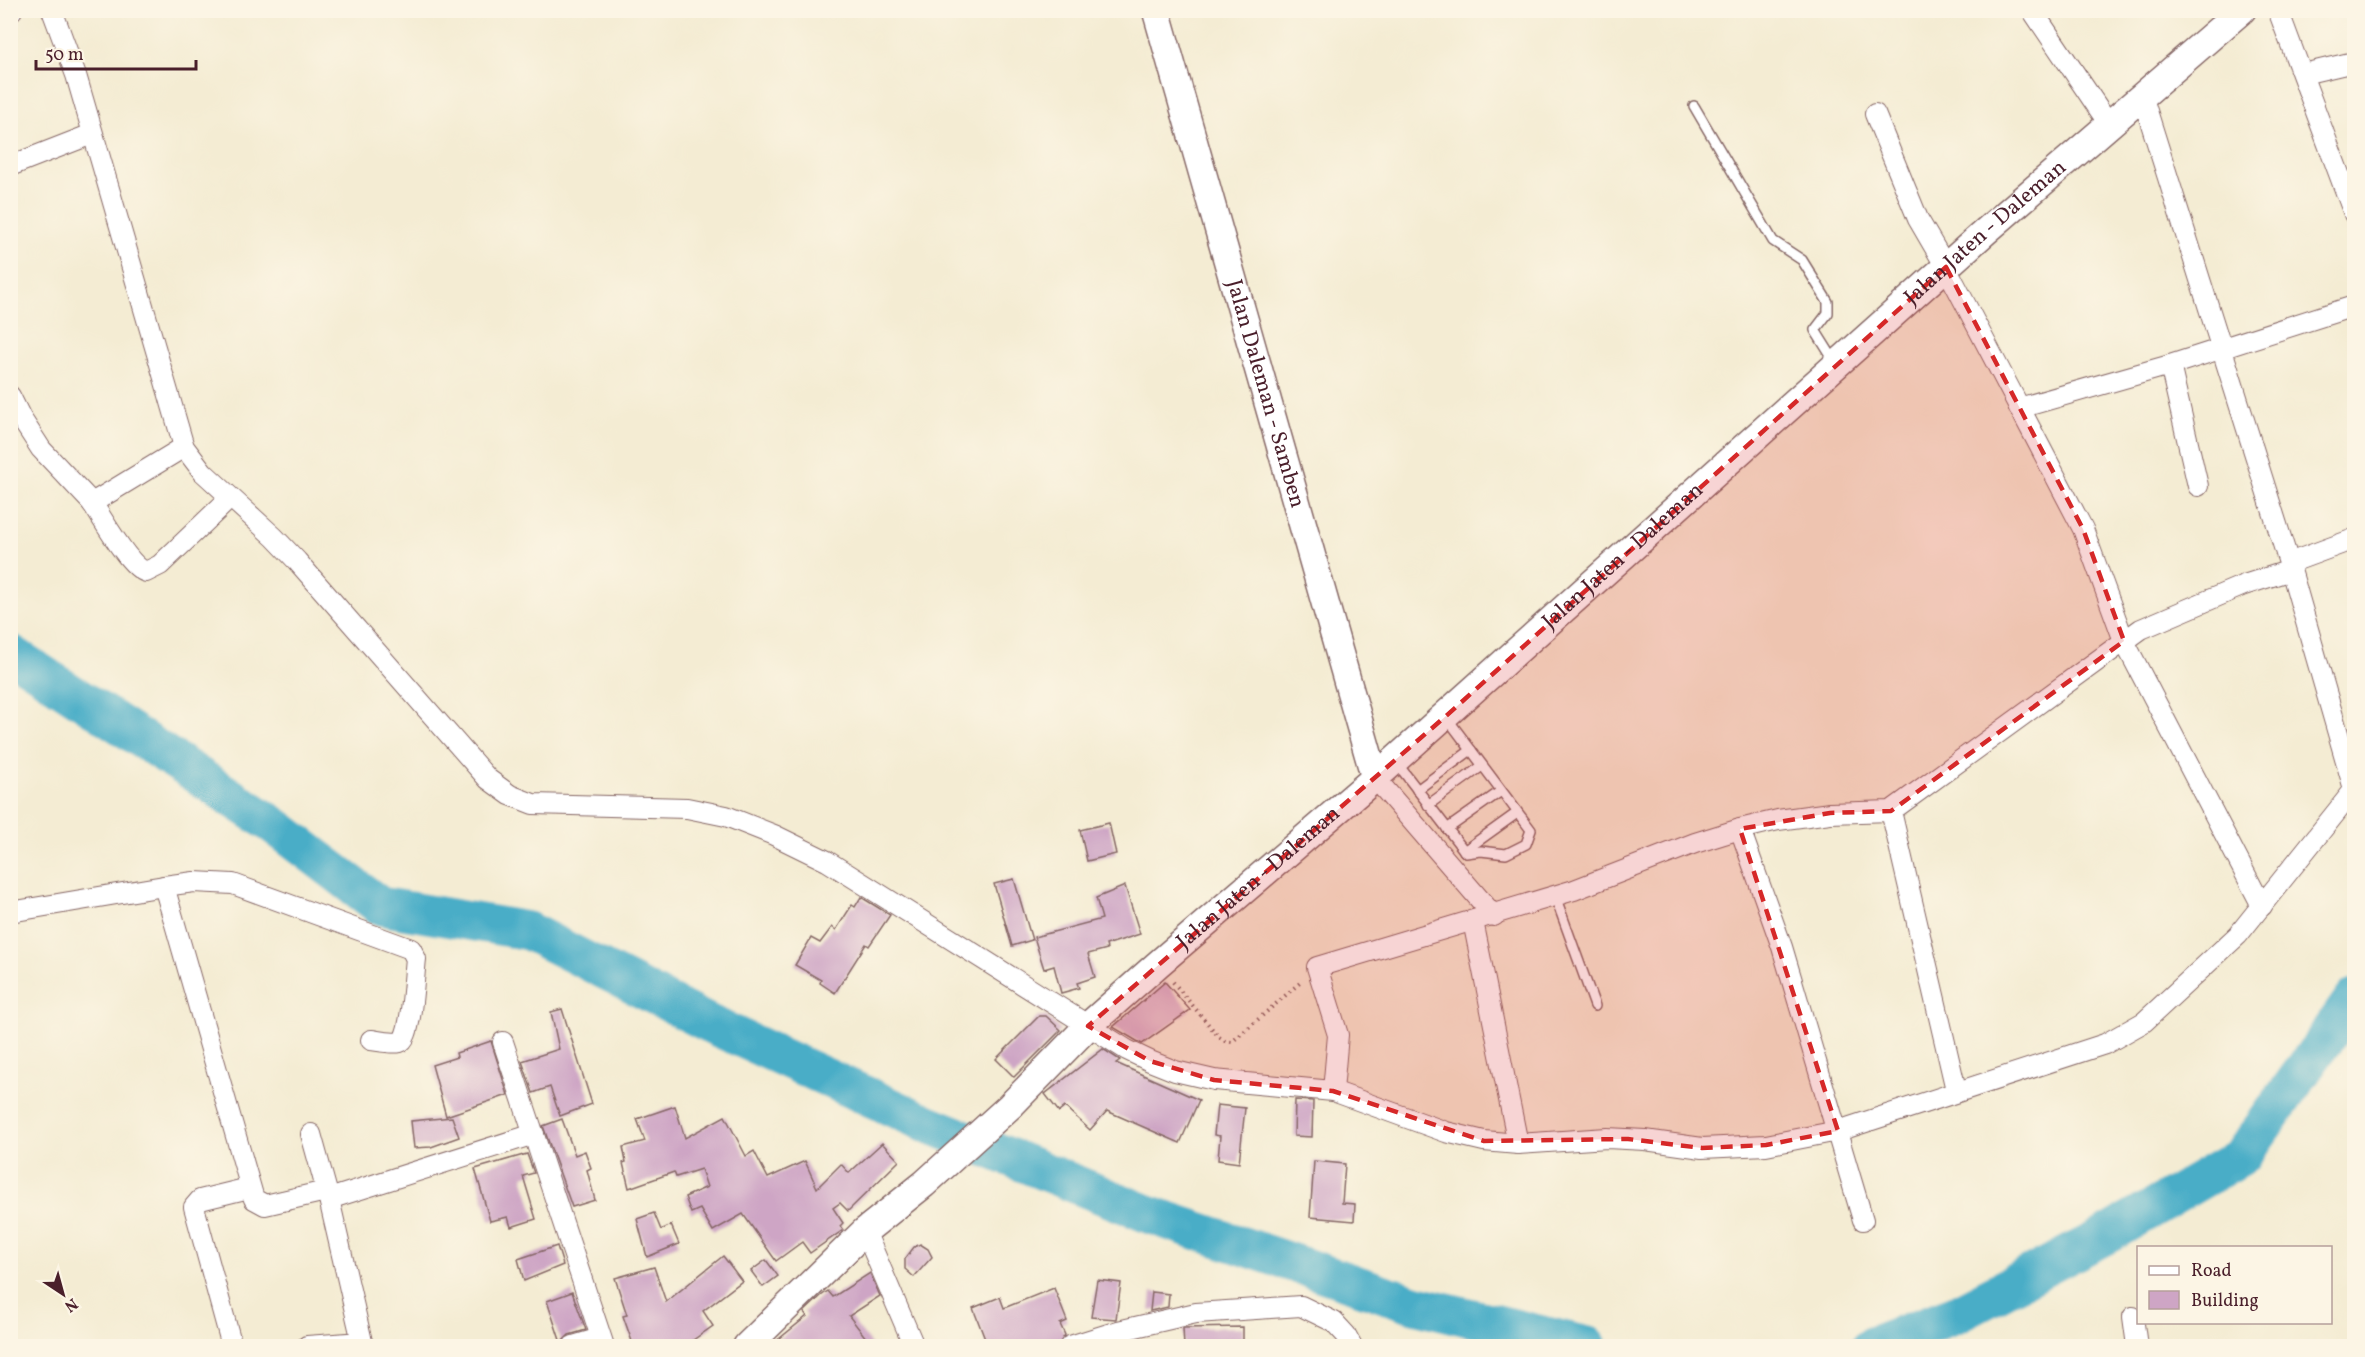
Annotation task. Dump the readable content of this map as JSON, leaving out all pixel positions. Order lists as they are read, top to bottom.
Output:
{
  "streets": {
    "main road": ["Jalan Jaten - Daleman", "Jalan Daleman - Samben"]
  },
  "crossings": [
    ["Jalan Jaten - Daleman", "Jalan Daleman - Samben"]
  ],
  "legend": ["Road", "Building"],
  "scale_bar": "50 m",
  "north": "bottom right"
}
